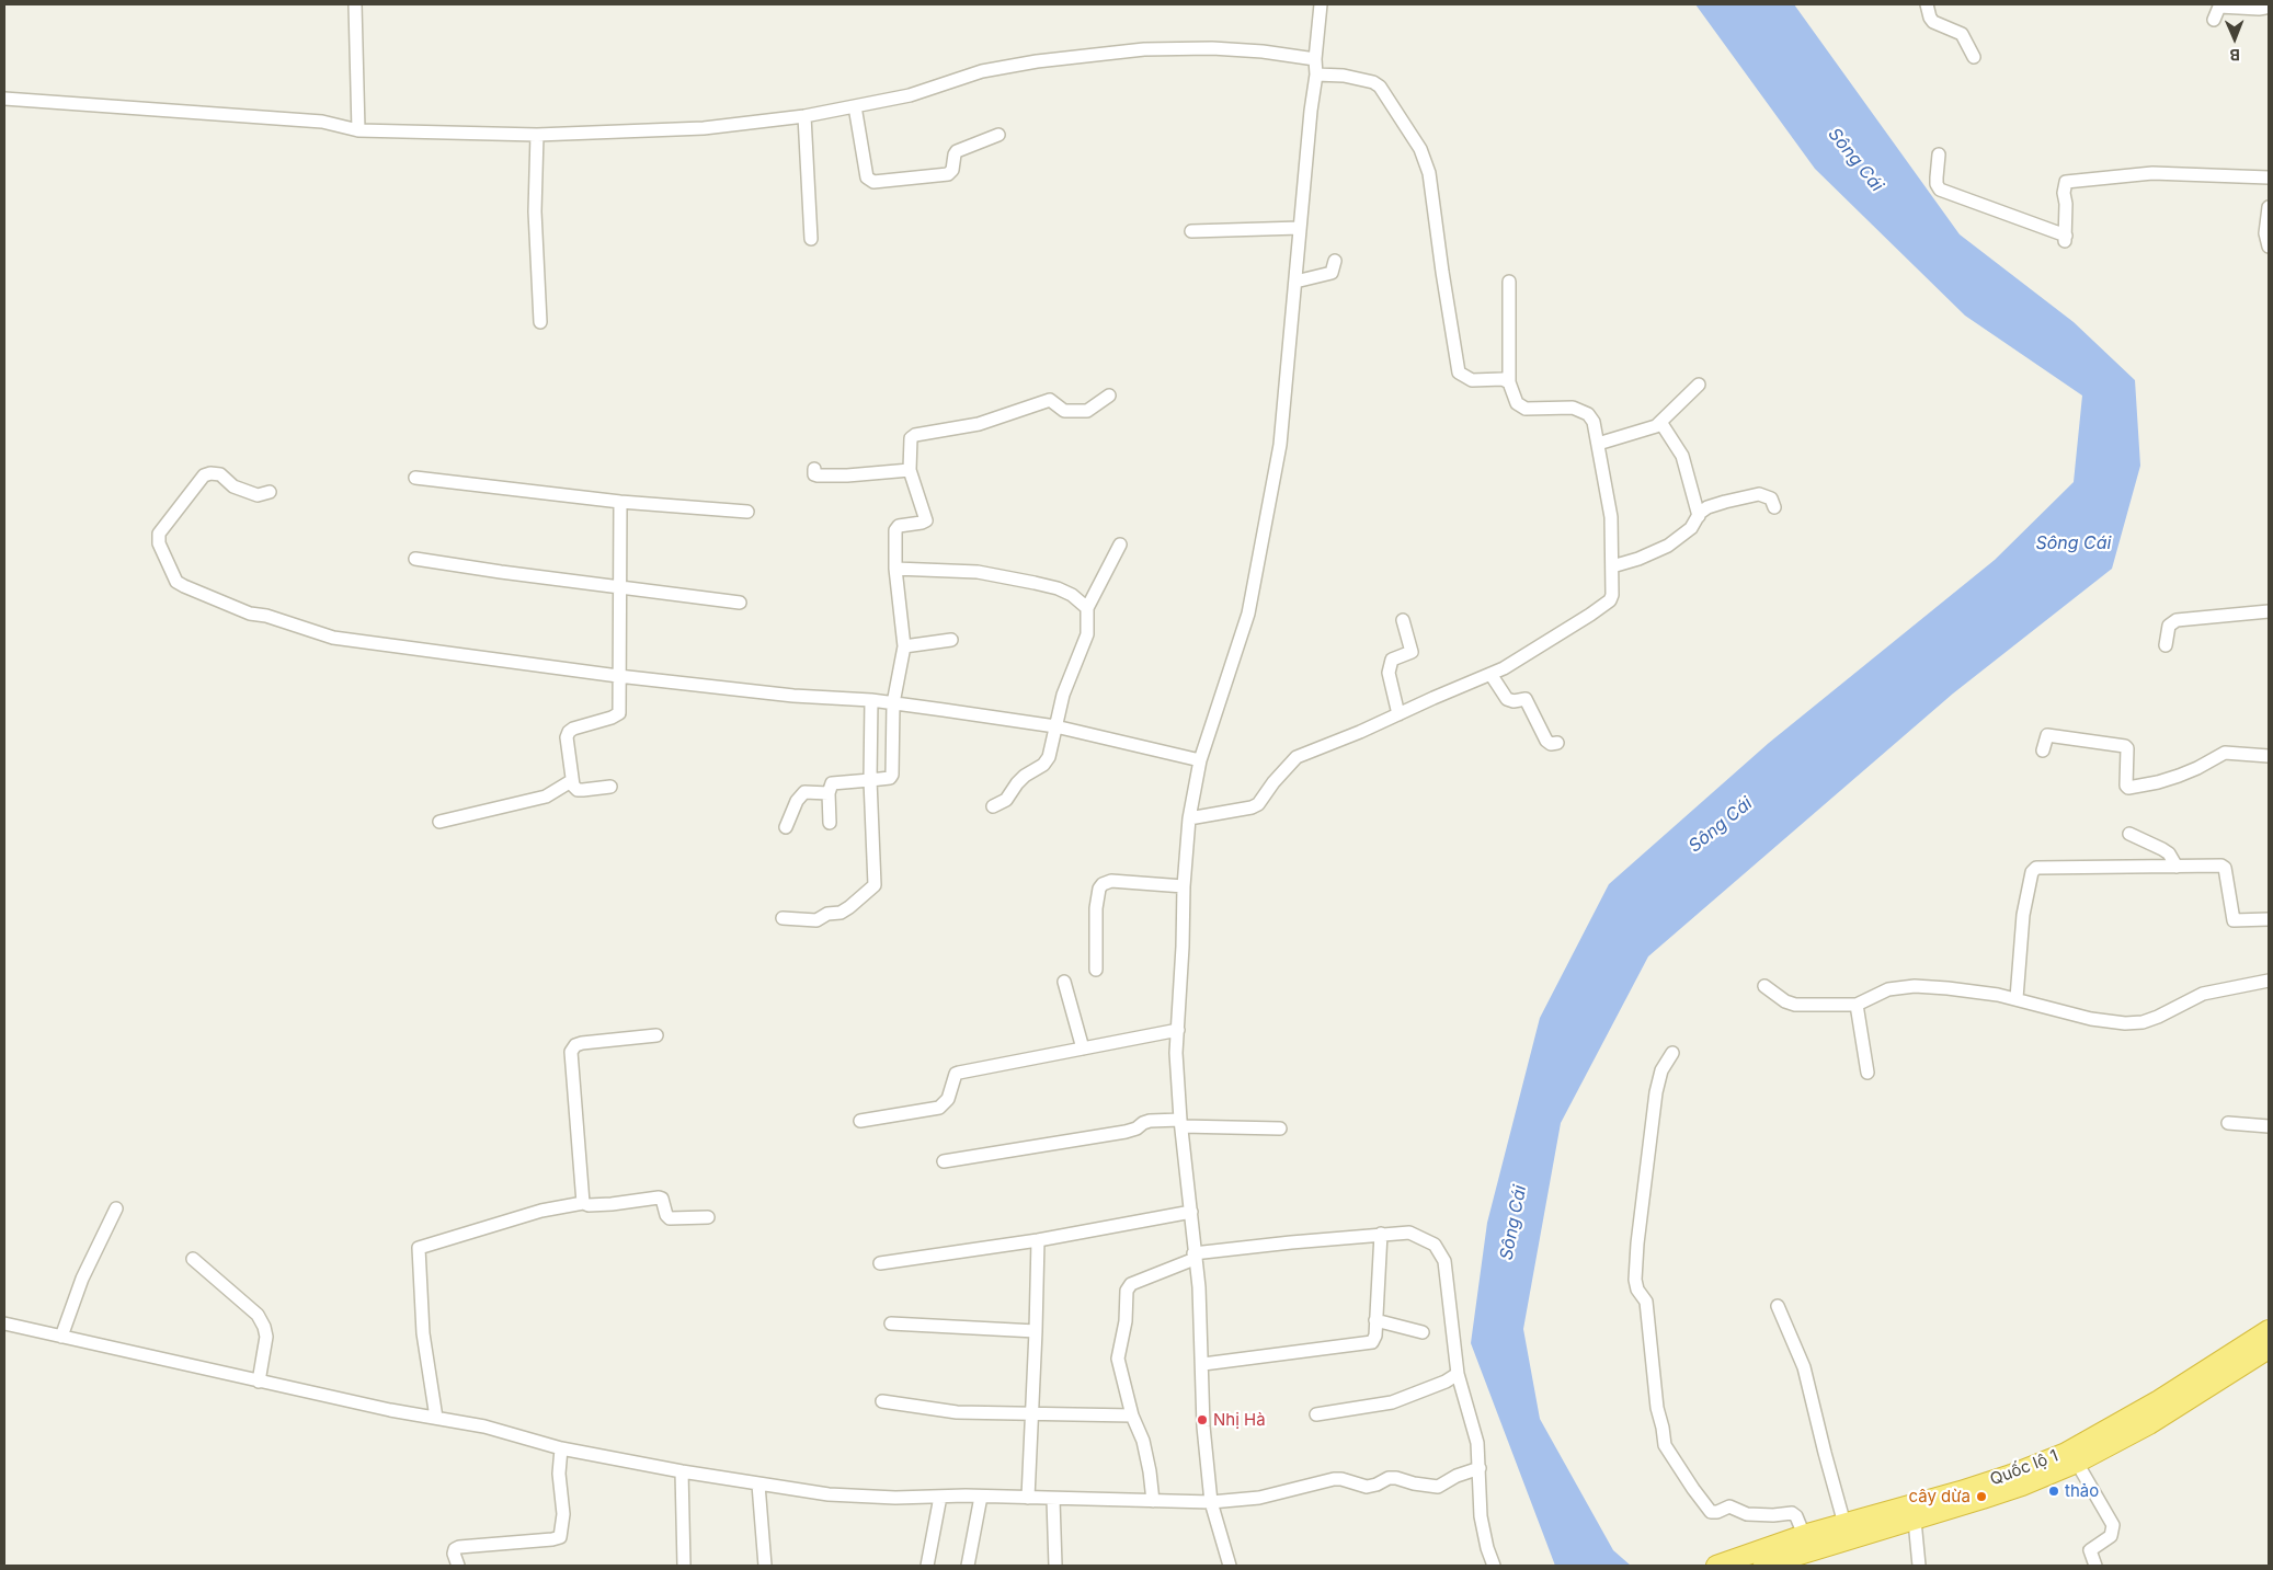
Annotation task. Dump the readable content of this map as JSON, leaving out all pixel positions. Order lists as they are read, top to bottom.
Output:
{
  "streets": {
    "highway": ["Quốc lộ 1"]
  },
  "water": ["Sông Cái"],
  "places": ["Nhị Hà", "thảo", "cây dừa"],
  "north": "bottom"
}
